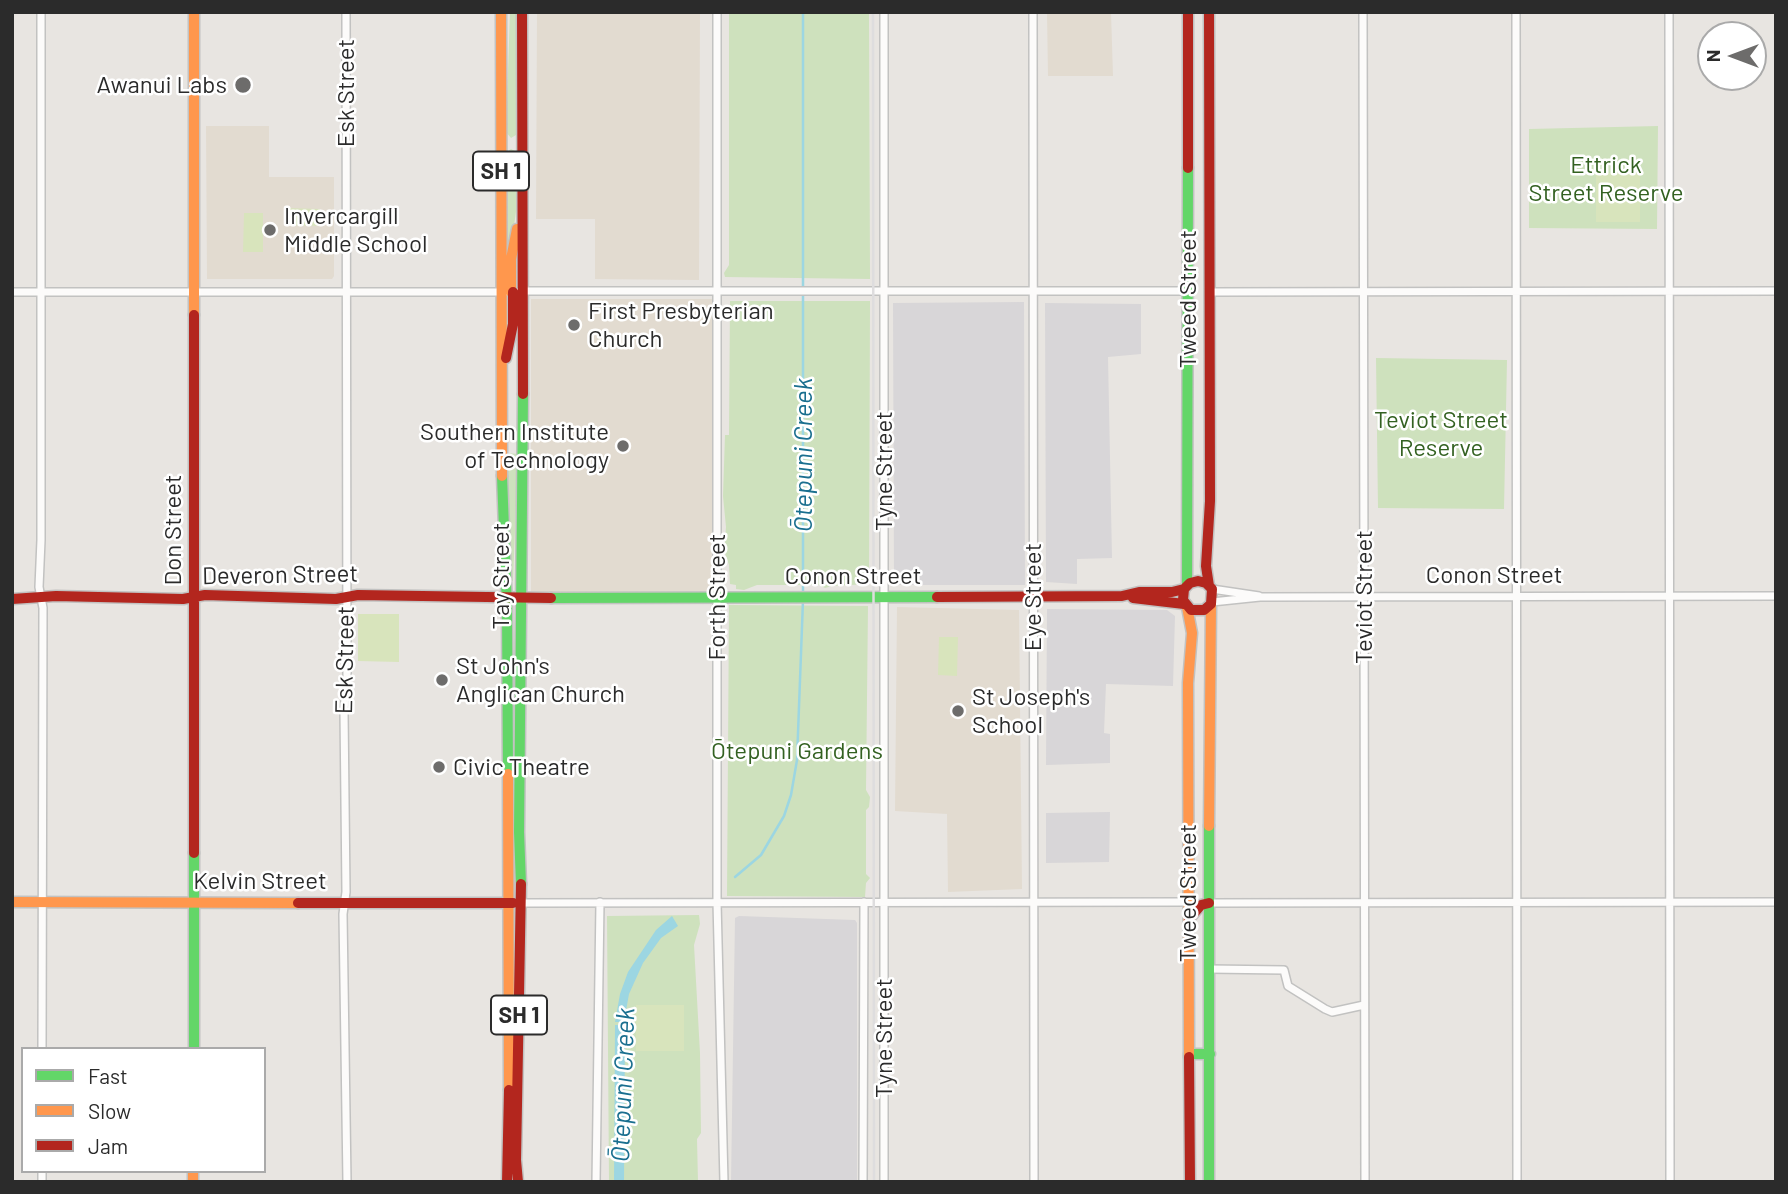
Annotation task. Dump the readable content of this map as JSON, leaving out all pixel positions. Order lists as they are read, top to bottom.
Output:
{
  "streets": {
    "main road": [
      "SH 1",
      "Tweed Street",
      "Don Street",
      "Deveron Street",
      "Conon Street",
      "Tay Street",
      "Kelvin Street"
    ],
    "street": [
      "Esk Street",
      "Tyne Street",
      "Forth Street",
      "Eye Street",
      "Teviot Street"
    ]
  },
  "crossings": [
    ["Esk Street", "Deveron Street"],
    ["Esk Street", "Kelvin Street"],
    ["Tweed Street", "Conon Street"],
    ["Tyne Street", "Conon Street"],
    ["Don Street", "Deveron Street"],
    ["Don Street", "Kelvin Street"],
    ["Deveron Street", "Conon Street"],
    ["Deveron Street", "Tay Street"],
    ["Conon Street", "Tay Street"],
    ["Conon Street", "Forth Street"],
    ["Conon Street", "Eye Street"],
    ["Conon Street", "Teviot Street"],
    ["Tay Street", "Kelvin Street"]
  ],
  "water": ["Ōtepuni Creek"],
  "parks": ["Ettrick Street Reserve", "Teviot Street Reserve", "Ōtepuni Gardens"],
  "places": [
    "Awanui Labs",
    "Invercargill Middle School",
    "First Presbyterian Church",
    "Southern Institute of Technology",
    "St John's Anglican Church",
    "St Joseph's School",
    "Civic Theatre"
  ],
  "legend": ["Fast", "Slow", "Jam"],
  "north": "left"
}
